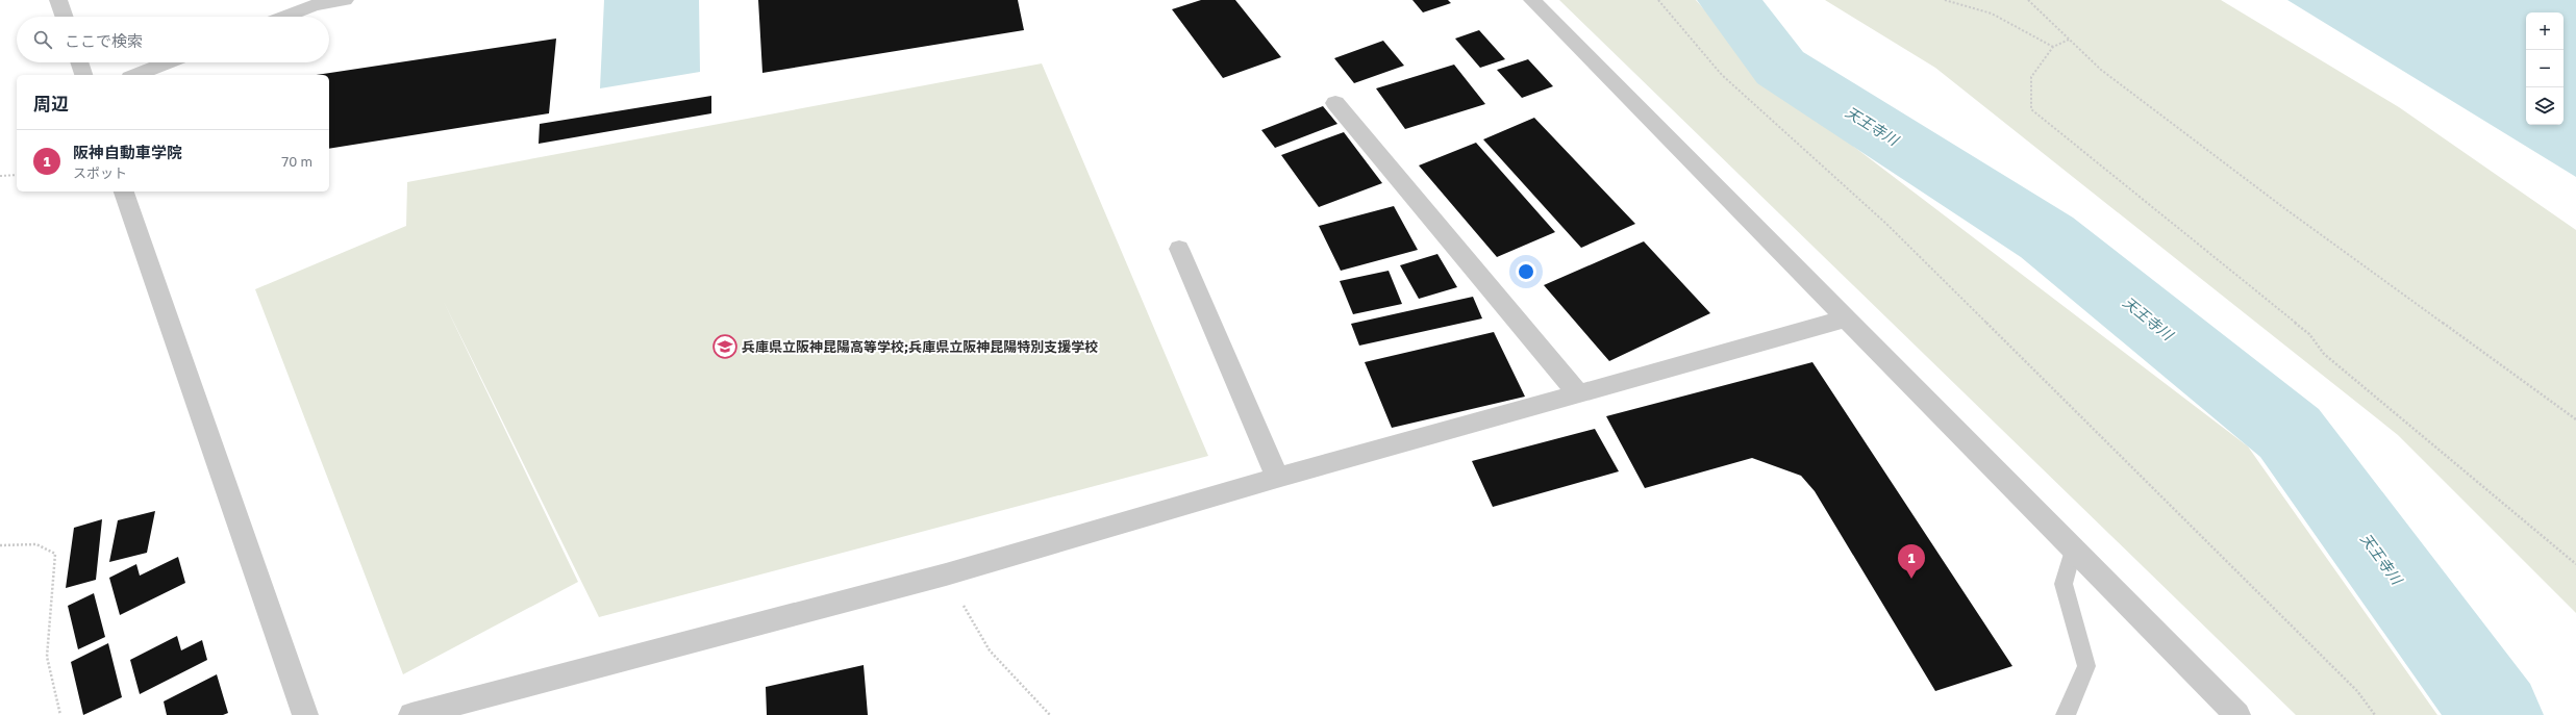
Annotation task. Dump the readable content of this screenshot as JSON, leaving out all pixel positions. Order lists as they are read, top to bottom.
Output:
{
  "water": ["天王寺川"],
  "places": {
    "school or university": ["兵庫県立阪神昆陽高等学校;兵庫県立阪神昆陽特別支援学校"]
  },
  "page": {
    "map_buttons": ["+", "−"],
    "search": "ここで検索",
    "heading": "周辺",
    "list": [
      {
        "mark": "1",
        "name": "阪神自動車学院",
        "note": "スポット",
        "value": "70 m"
      }
    ],
    "pins": "1"
  }
}
